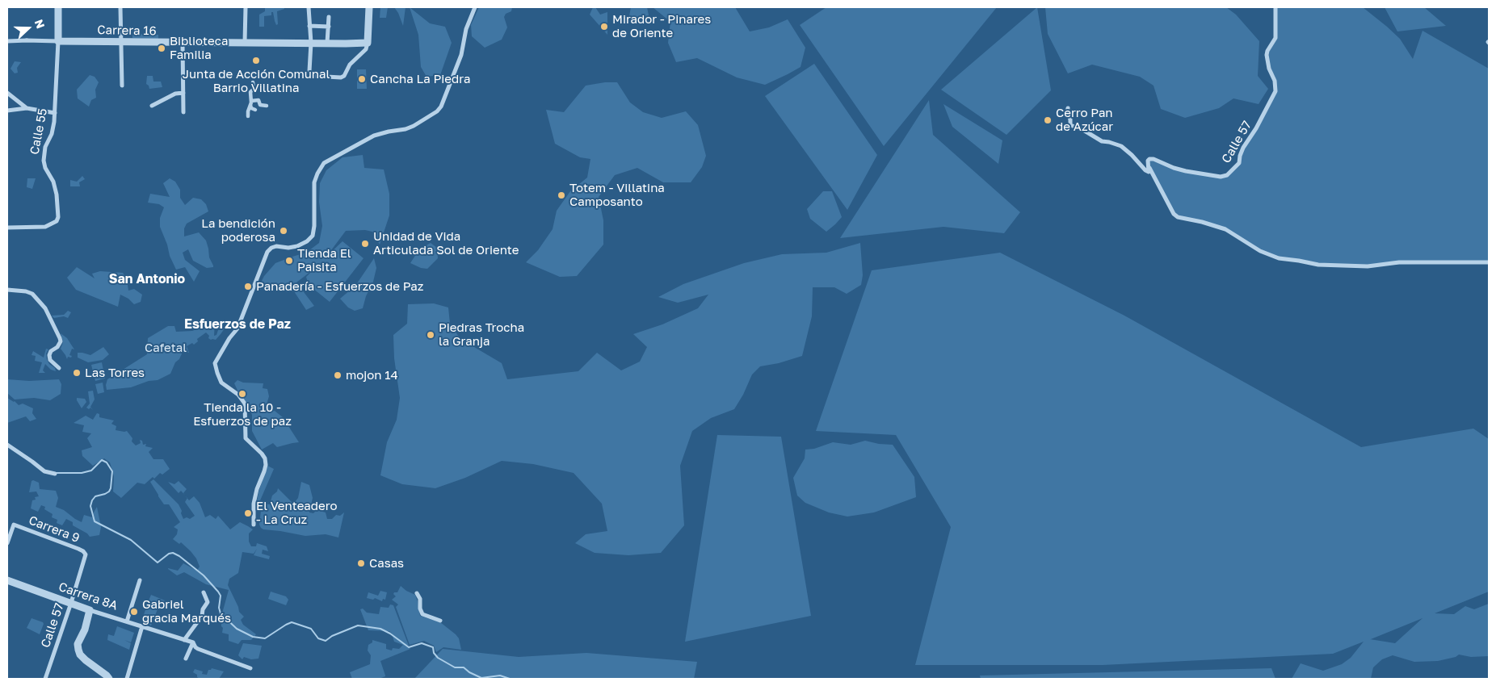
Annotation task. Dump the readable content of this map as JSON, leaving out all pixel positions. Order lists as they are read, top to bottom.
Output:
{
  "streets": {
    "street": [
      "Carrera 16",
      "Calle 55",
      "Calle 57",
      "Carrera 9",
      "Carrera 8A"
    ]
  },
  "crossings": [
    ["Carrera 16", "Calle 55"],
    ["Calle 57", "Carrera 9"],
    ["Calle 57", "Carrera 8A"]
  ],
  "districts": ["San Antonio", "Esfuerzos de Paz"],
  "parks": ["Cafetal"],
  "places": [
    "Mirador - Pinares de Oriente",
    "Biblioteca Familia",
    "Junta de Acción Comunal Barrio Villatina",
    "Cancha La Piedra",
    "Cerro Pan de Azúcar",
    "Totem - Villatina Camposanto",
    "La bendición poderosa",
    "Unidad de Vida Articulada Sol de Oriente",
    "Tienda El Paisita",
    "Panadería - Esfuerzos de Paz",
    "Piedras Trocha la Granja",
    "Las Torres",
    "mojon 14",
    "Tienda la 10 - Esfuerzos de paz",
    "El Venteadero - La Cruz",
    "Casas",
    "Gabriel gracia Marqués"
  ],
  "north": "right"
}
